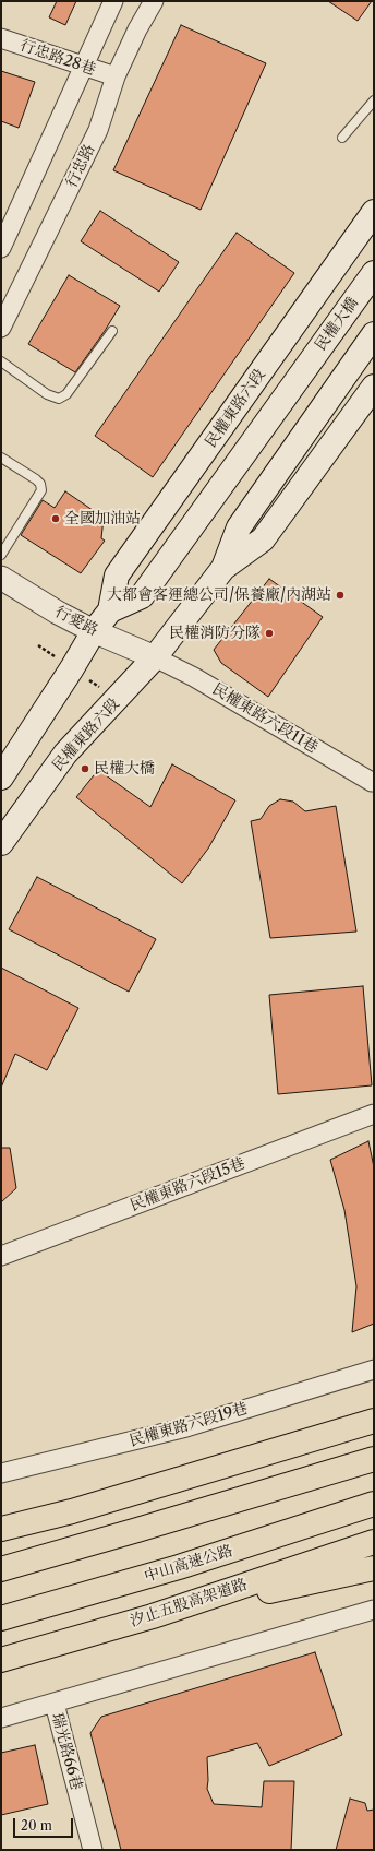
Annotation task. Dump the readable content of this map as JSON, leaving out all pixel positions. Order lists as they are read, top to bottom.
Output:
{
  "streets": {
    "highway": ["中山高速公路", "汐止五股高架道路"],
    "main road": ["民權大橋", "民權東路六段"],
    "street": [
      "行忠路28巷",
      "行忠路",
      "行愛路",
      "民權東路六段11巷",
      "民權東路六段15巷",
      "民權東路六段19巷",
      "瑞光路66巷"
    ]
  },
  "crossings": [
    ["行忠路28巷", "行忠路"],
    ["民權大橋", "民權東路六段"],
    ["民權東路六段", "行愛路"],
    ["民權東路六段", "民權東路六段11巷"],
    ["行愛路", "民權東路六段11巷"]
  ],
  "places": [
    "全國加油站",
    "大都會客運總公司/保養廠/內湖站",
    "民權消防分隊",
    "民權大橋"
  ],
  "scale_bar": "20 m"
}
